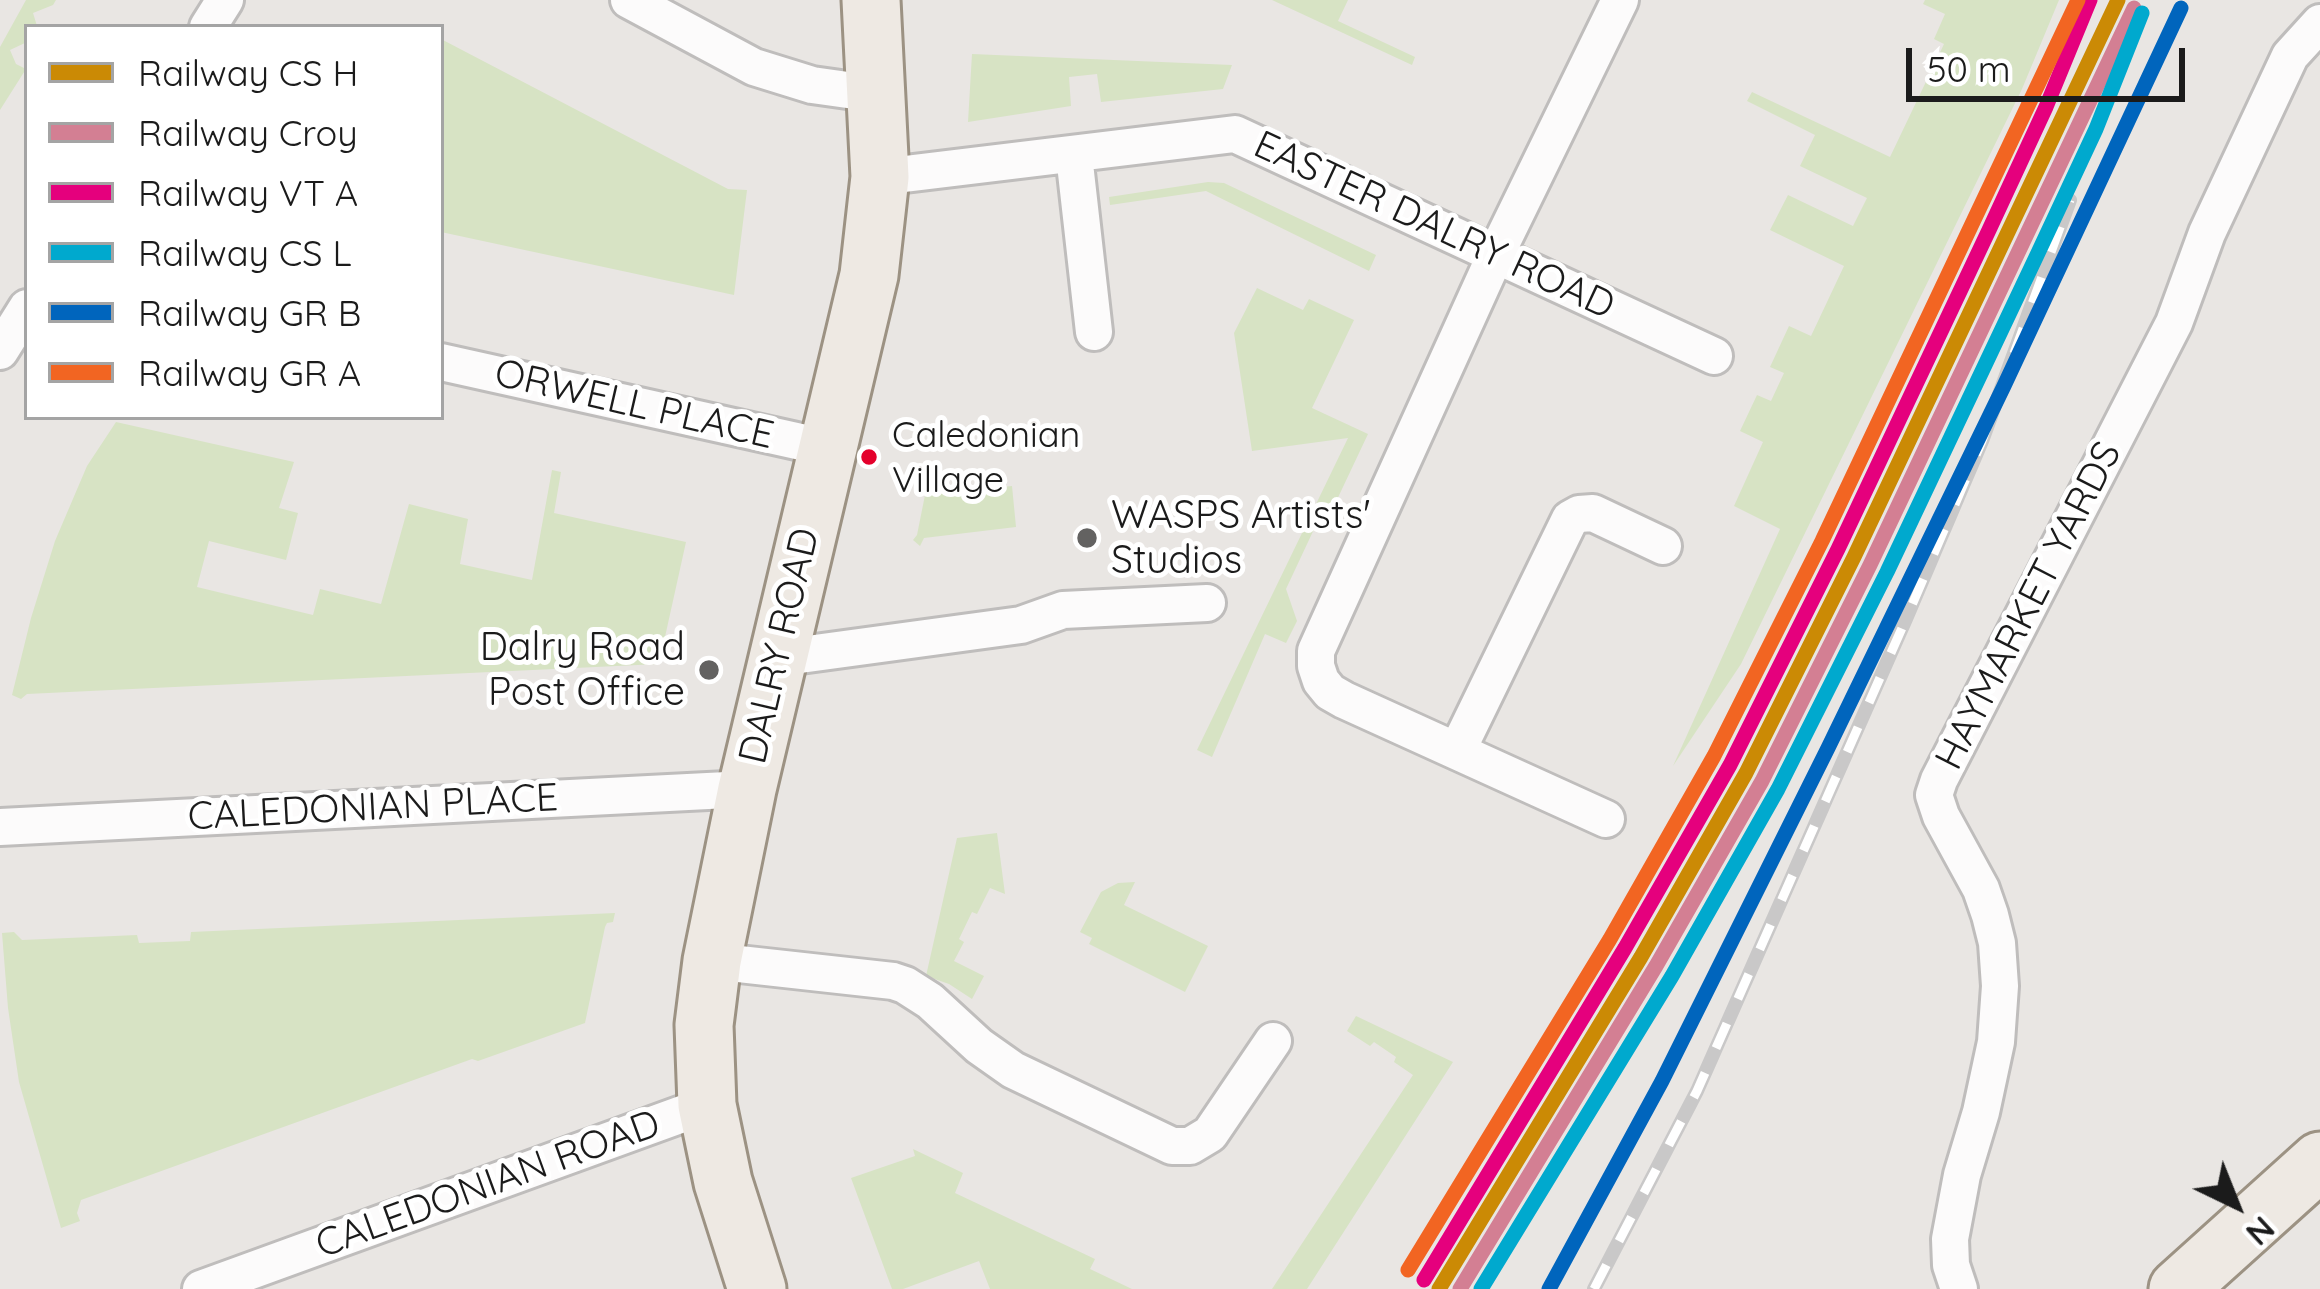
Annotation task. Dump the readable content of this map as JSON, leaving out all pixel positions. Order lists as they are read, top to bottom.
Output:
{
  "streets": {
    "main road": ["DALRY ROAD"],
    "street": [
      "EASTER DALRY ROAD",
      "ORWELL PLACE",
      "HAYMARKET YARDS",
      "CALEDONIAN PLACE",
      "CALEDONIAN ROAD"
    ]
  },
  "crossings": [
    ["EASTER DALRY ROAD", "DALRY ROAD"],
    ["ORWELL PLACE", "DALRY ROAD"],
    ["DALRY ROAD", "CALEDONIAN PLACE"],
    ["DALRY ROAD", "CALEDONIAN ROAD"]
  ],
  "places": ["Caledonian Village", "WASPS Artists' Studios", "Dalry Road Post Office"],
  "lines": ["rail line Croy"],
  "legend": [
    "Railway CS H",
    "Railway Croy",
    "Railway VT A",
    "Railway CS L",
    "Railway GR B",
    "Railway GR A"
  ],
  "scale_bar": "50 m",
  "north": "bottom right"
}
